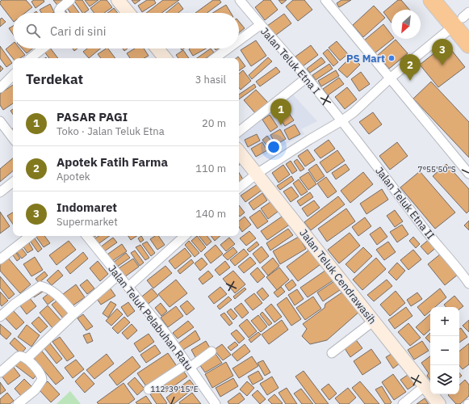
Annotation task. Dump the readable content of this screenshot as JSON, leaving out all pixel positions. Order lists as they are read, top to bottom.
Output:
{
  "streets": {
    "street": [
      "Jalan Teluk Etna I",
      "Jalan Teluk Etna II",
      "Jalan Teluk Cendrawasih",
      "Jalan Teluk Pelabuhan Ratu"
    ]
  },
  "crossings": [
    ["Jalan Teluk Etna I", "Jalan Teluk Etna II"]
  ],
  "places": ["PS Mart"],
  "north": "bottom left",
  "page": {
    "search": "Cari di sini",
    "pins": ["3", "2", "1"],
    "heading": ["Terdekat", "3 hasil"],
    "list": [
      {
        "mark": "1",
        "name": "PASAR PAGI",
        "note": "Toko · Jalan Teluk Etna",
        "value": "20 m"
      },
      {
        "mark": "2",
        "name": "Apotek Fatih Farma",
        "note": "Apotek",
        "value": "110 m"
      },
      {
        "mark": "3",
        "name": "Indomaret",
        "note": "Supermarket",
        "value": "140 m"
      }
    ],
    "map_buttons": ["+", "−"]
  },
  "coordinates": ["7°55'50\"S", "112°39'15\"E"]
}
